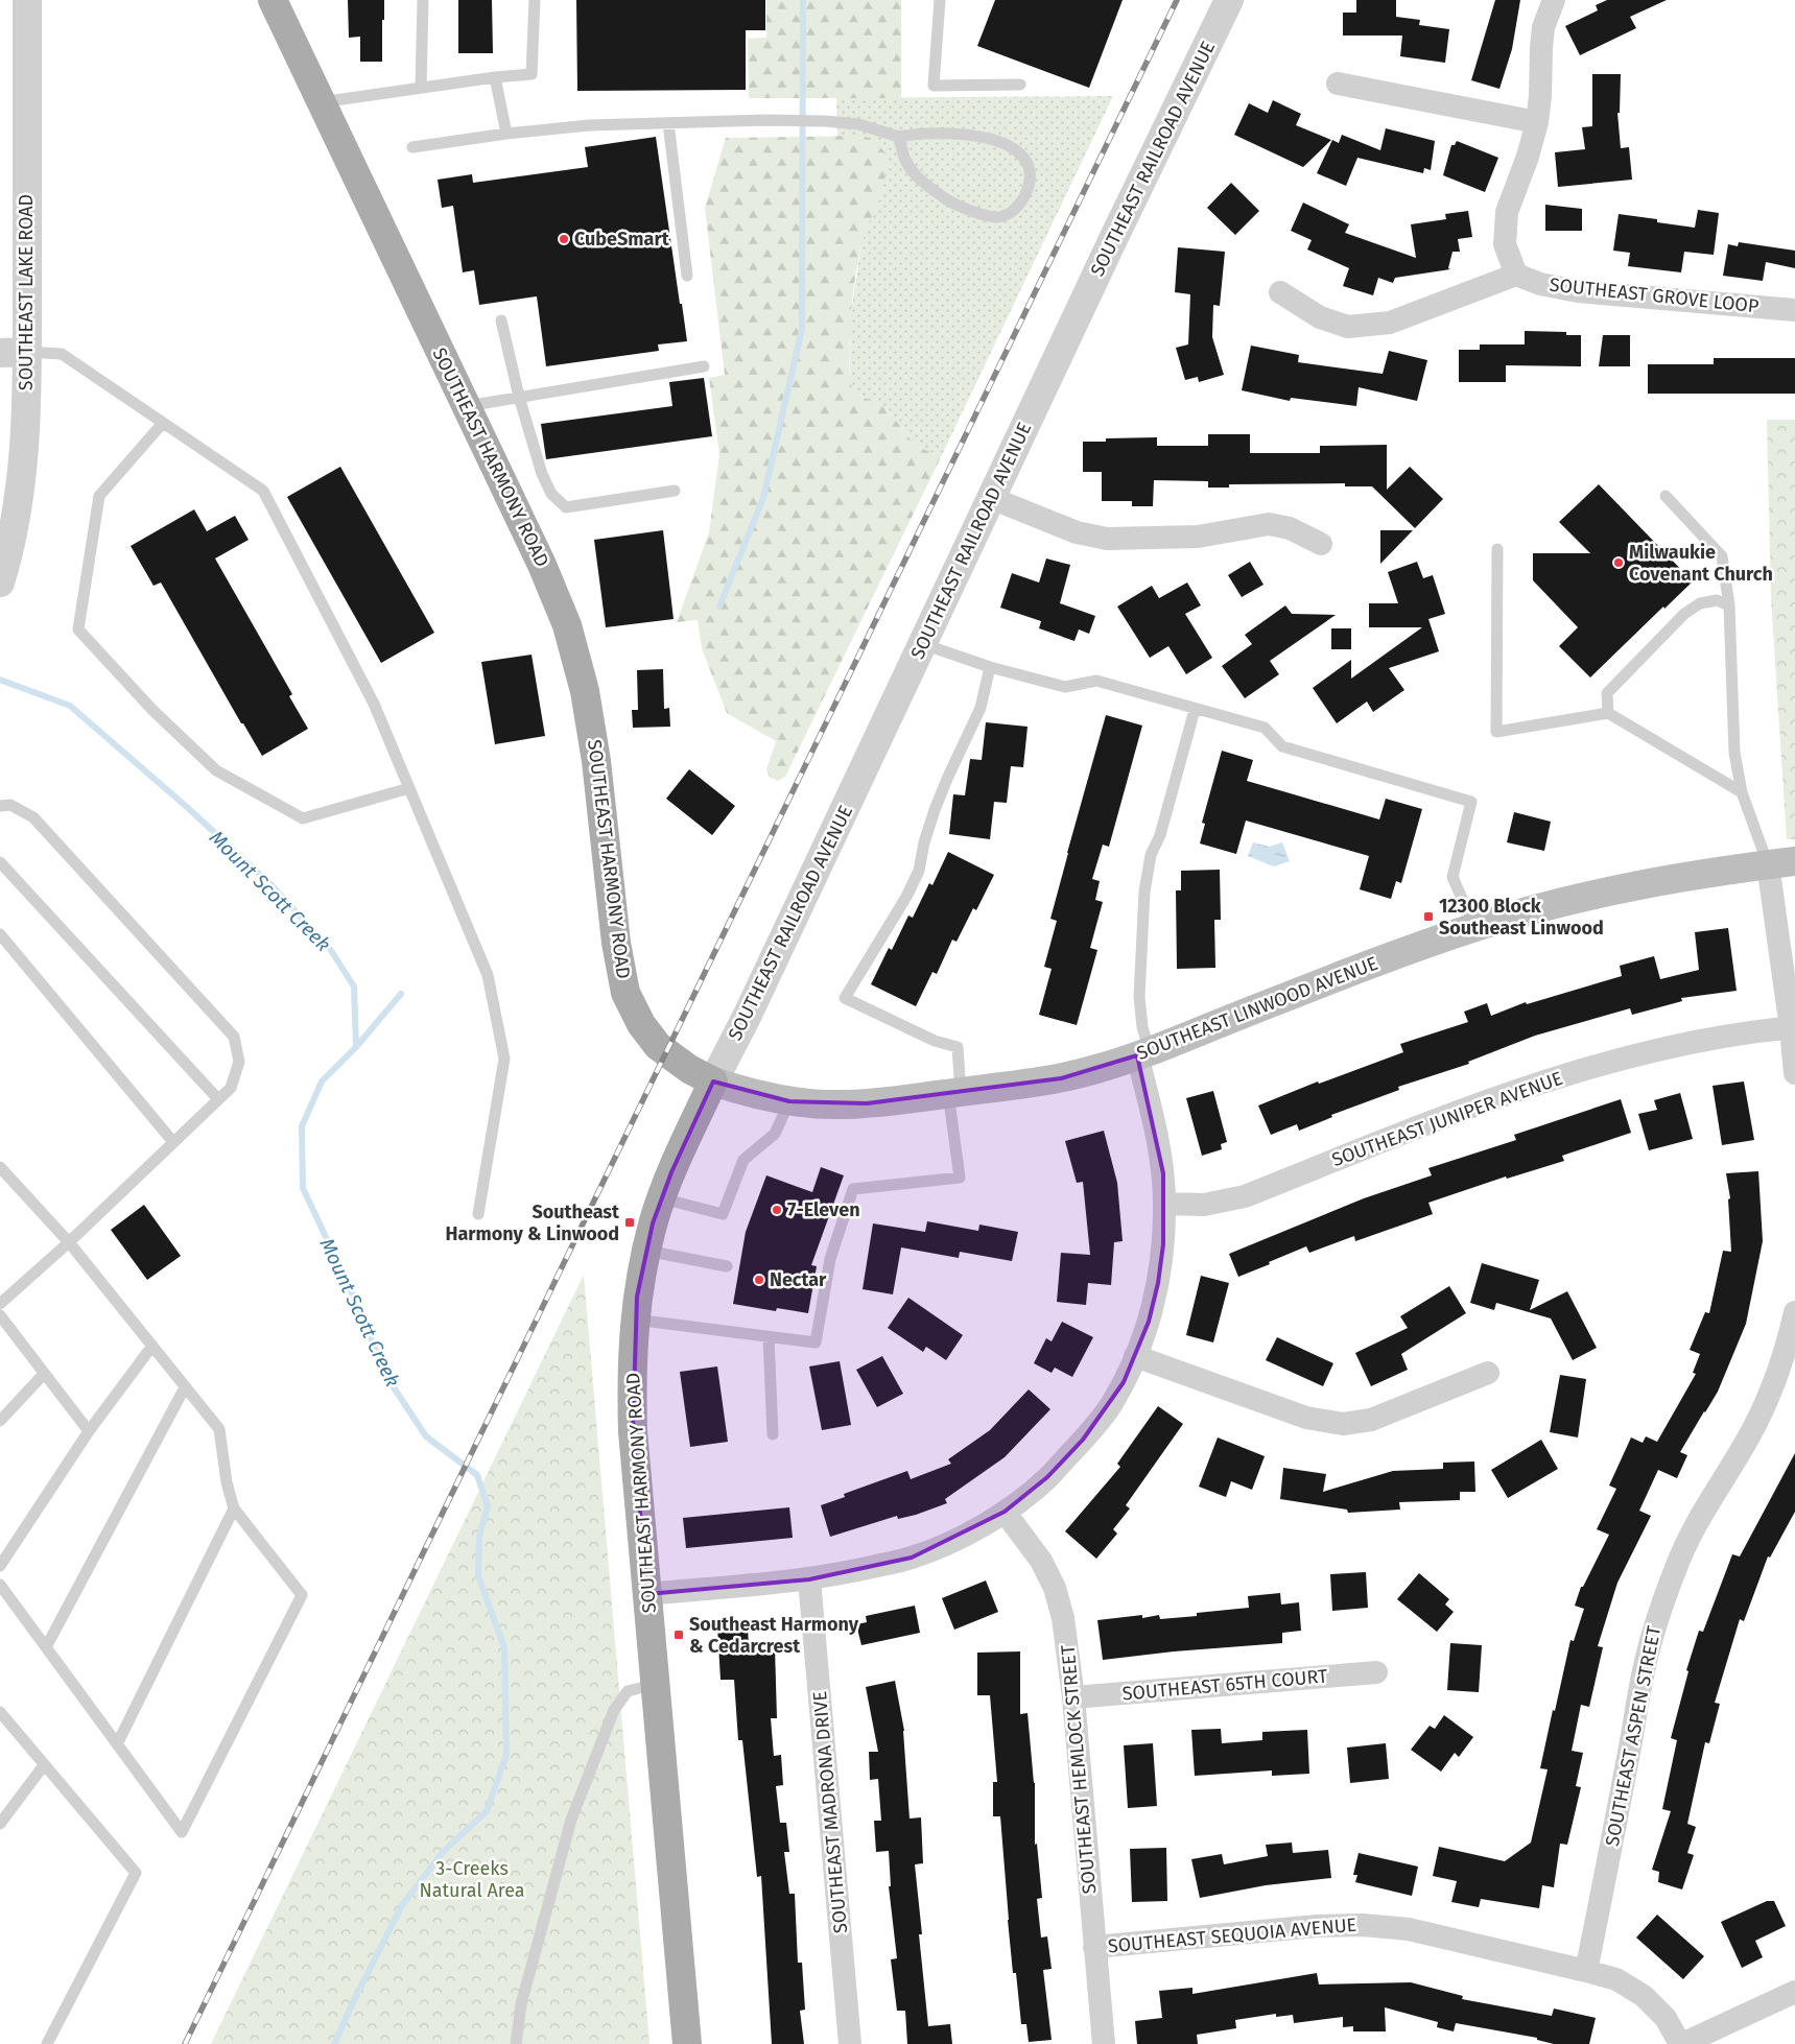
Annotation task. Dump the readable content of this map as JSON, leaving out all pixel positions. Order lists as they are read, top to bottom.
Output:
{
  "streets": {
    "main road": ["SOUTHEAST HARMONY ROAD", "SOUTHEAST LINWOOD AVENUE"],
    "street": [
      "SOUTHEAST RAILROAD AVENUE",
      "SOUTHEAST LAKE ROAD",
      "SOUTHEAST GROVE LOOP",
      "SOUTHEAST JUNIPER AVENUE",
      "SOUTHEAST 65TH COURT",
      "SOUTHEAST ASPEN STREET",
      "SOUTHEAST HEMLOCK STREET",
      "SOUTHEAST MADRONA DRIVE",
      "SOUTHEAST SEQUOIA AVENUE"
    ]
  },
  "crossings": [
    ["SOUTHEAST RAILROAD AVENUE", "SOUTHEAST HARMONY ROAD"],
    ["SOUTHEAST RAILROAD AVENUE", "SOUTHEAST LINWOOD AVENUE"],
    ["SOUTHEAST HARMONY ROAD", "SOUTHEAST LINWOOD AVENUE"],
    ["SOUTHEAST 65TH COURT", "SOUTHEAST HEMLOCK STREET"],
    ["SOUTHEAST ASPEN STREET", "SOUTHEAST SEQUOIA AVENUE"],
    ["SOUTHEAST HEMLOCK STREET", "SOUTHEAST SEQUOIA AVENUE"]
  ],
  "water": ["Mount Scott Creek"],
  "parks": ["3-Creeks Natural Area"],
  "places": {
    "other": [
      "CubeSmart",
      "Milwaukie Covenant Church",
      "7-Eleven",
      "Nectar"
    ],
    "transit": ["12300 Block Southeast Linwood", "Southeast Harmony & Linwood", "Southeast Harmony & Cedarcrest"]
  }
}
